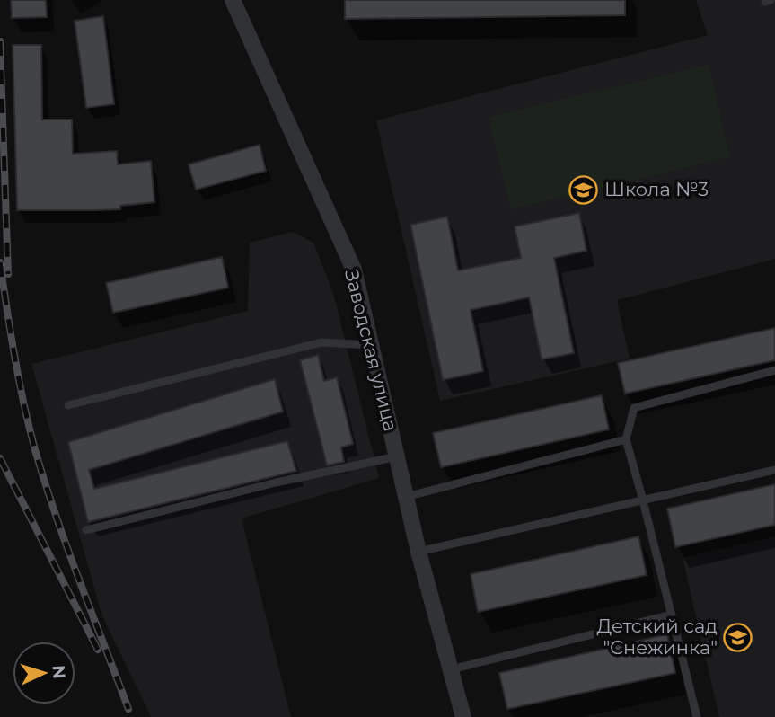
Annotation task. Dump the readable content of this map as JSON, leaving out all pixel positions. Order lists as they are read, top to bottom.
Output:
{
  "streets": {
    "street": ["Заводская улица"]
  },
  "places": {
    "school or university": ["Школа №3", "Детский сад \"Снежинка\""]
  },
  "north": "right"
}
